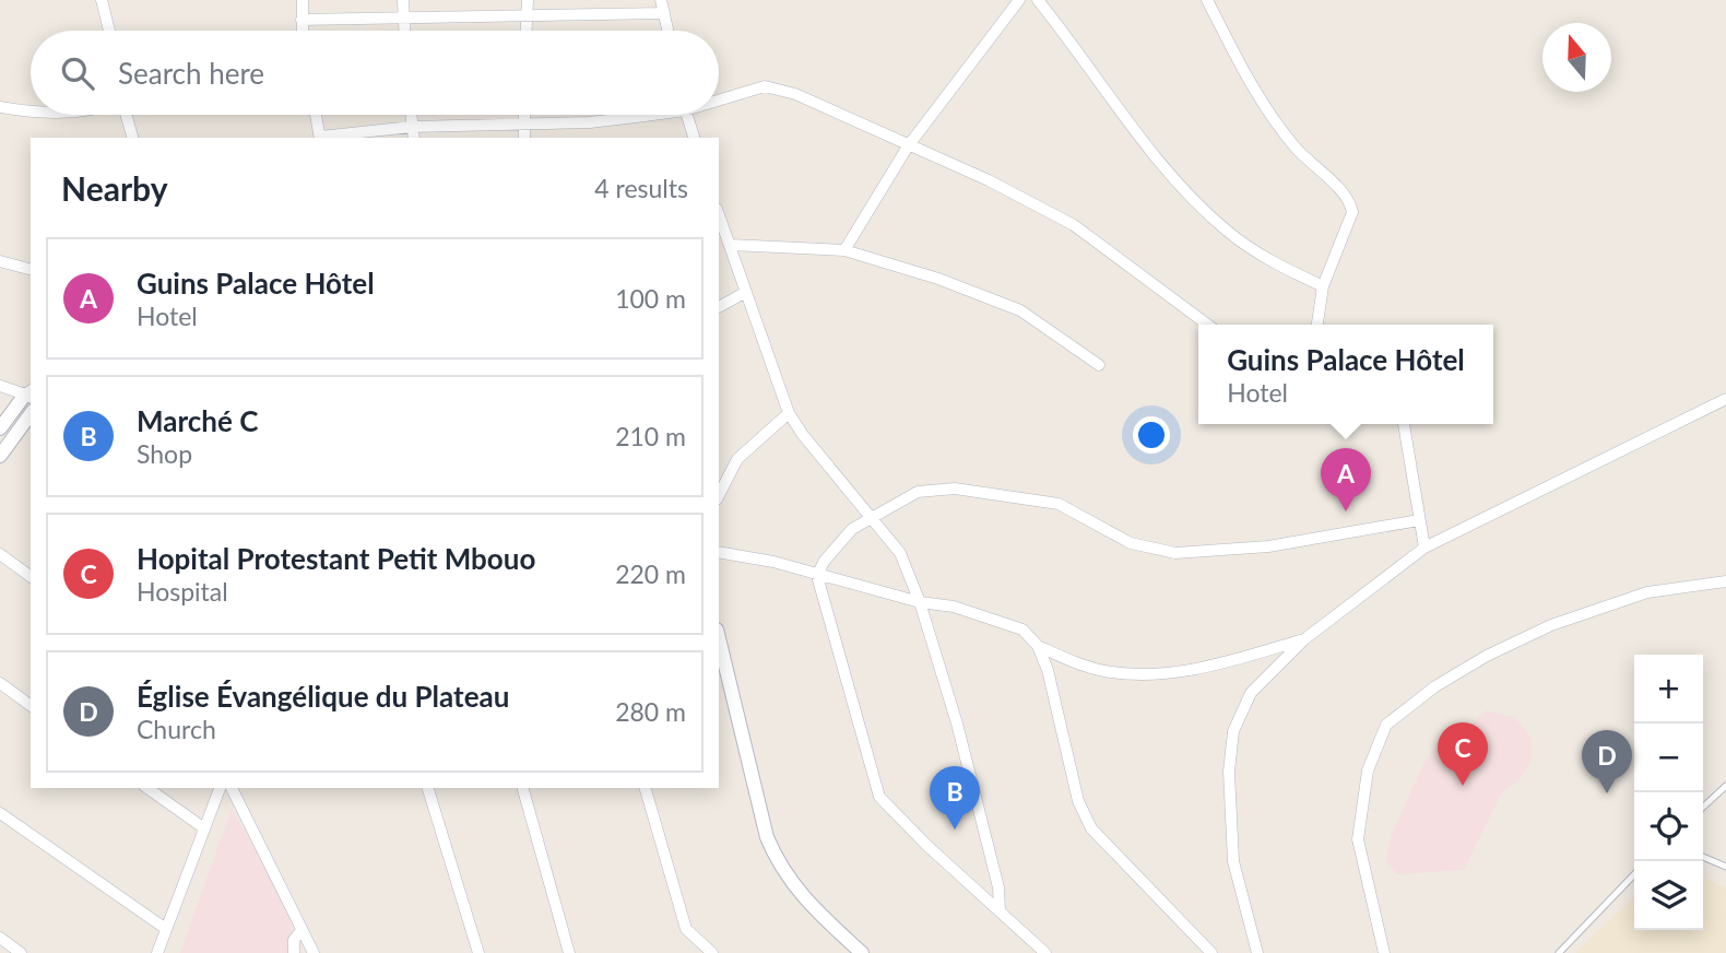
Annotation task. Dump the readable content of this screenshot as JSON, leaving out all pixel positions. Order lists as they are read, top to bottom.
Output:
{
  "north": "top",
  "page": {
    "search": "Search here",
    "heading": ["Nearby", "4 results"],
    "list": [
      {
        "mark": "A",
        "name": "Guins Palace Hôtel",
        "note": "Hotel",
        "value": "100 m"
      },
      {
        "mark": "B",
        "name": "Marché C",
        "note": "Shop",
        "value": "210 m"
      },
      {
        "mark": "C",
        "name": "Hopital Protestant Petit Mbouo",
        "note": "Hospital",
        "value": "220 m"
      },
      {
        "mark": "D",
        "name": "Église Évangélique du Plateau",
        "note": "Church",
        "value": "280 m"
      }
    ],
    "popup": ["Guins Palace Hôtel", "Hotel"],
    "pins": [
      "A",
      "C",
      "D",
      "B"
    ],
    "map_buttons": ["+", "−"]
  }
}
